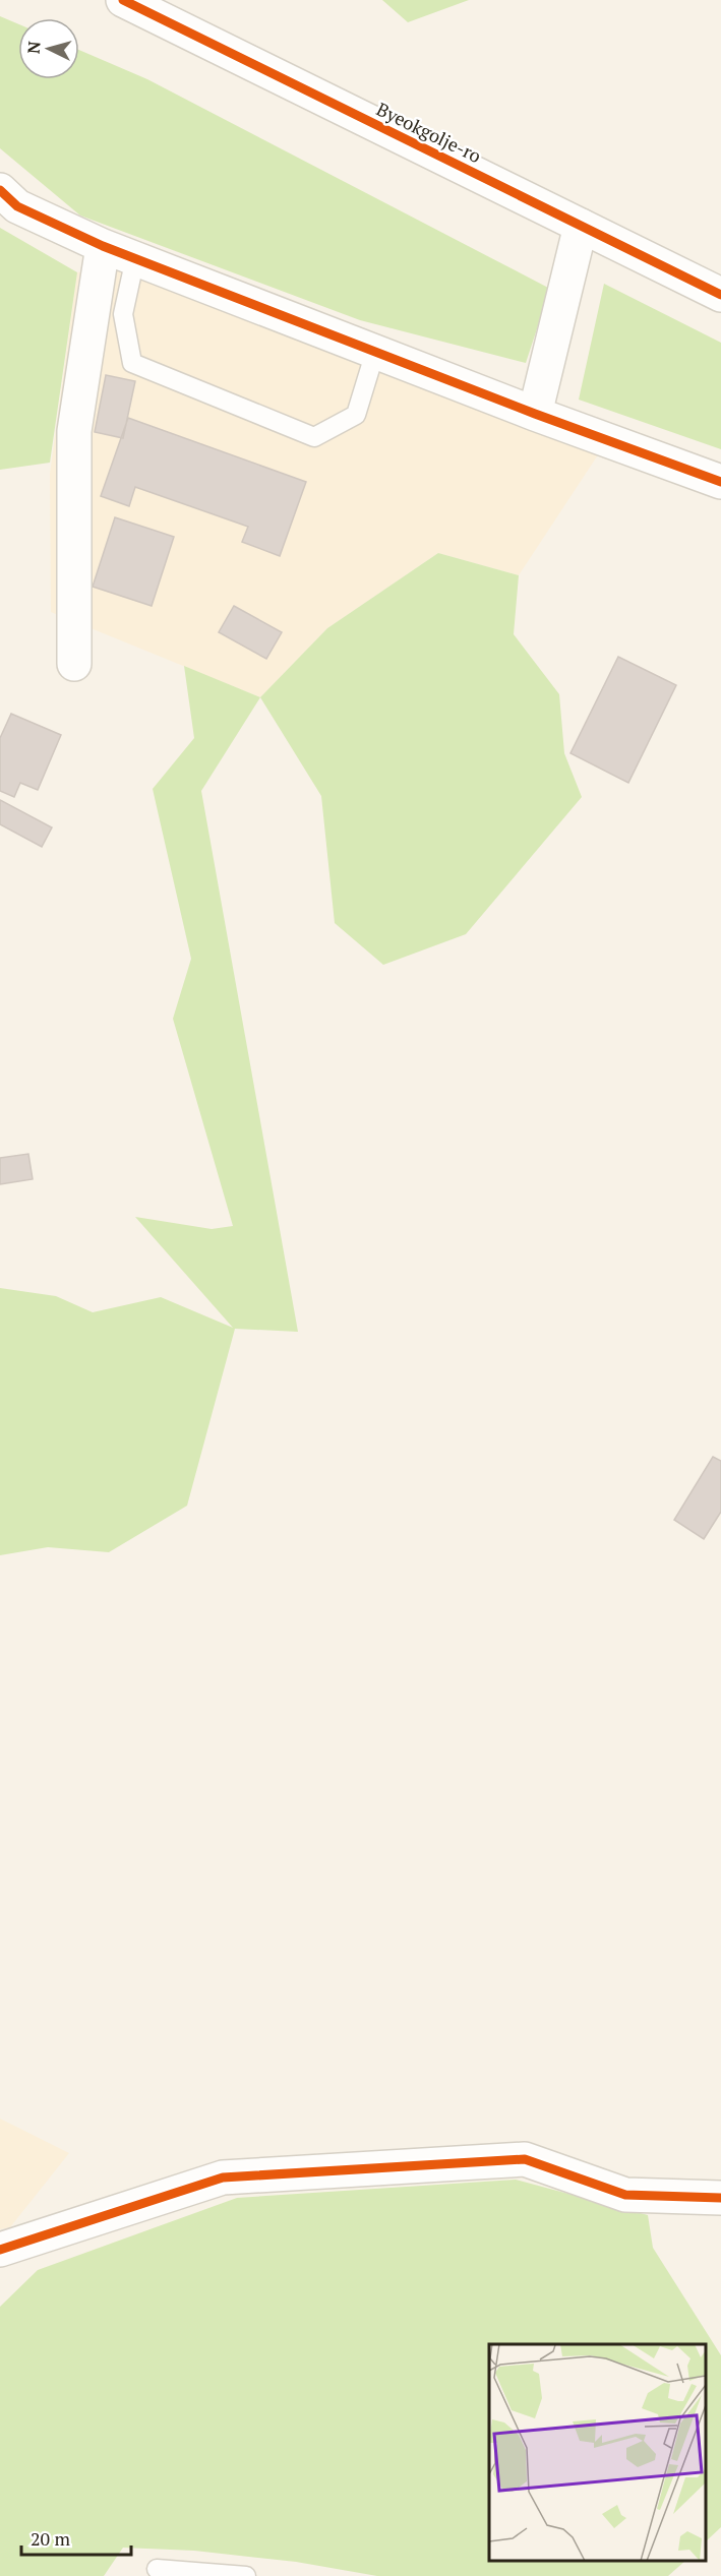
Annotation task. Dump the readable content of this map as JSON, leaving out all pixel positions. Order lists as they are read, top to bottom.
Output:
{
  "streets": {
    "street": ["Byeokgolje-ro"]
  },
  "scale_bar": "20 m",
  "north": "left"
}
